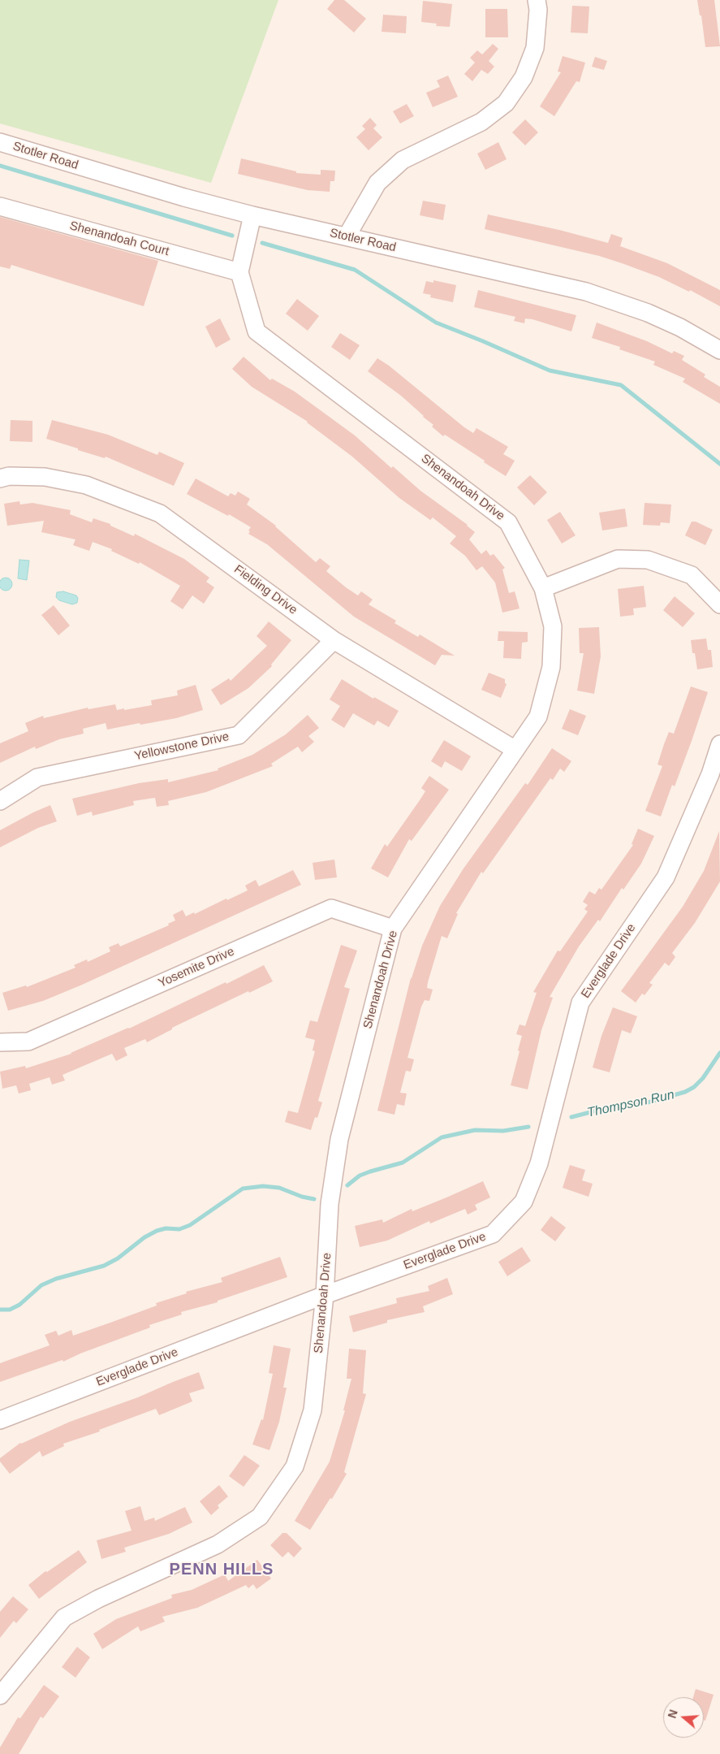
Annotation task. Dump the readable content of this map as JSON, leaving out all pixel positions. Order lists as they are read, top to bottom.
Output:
{
  "streets": {
    "street": [
      "Stotler Road",
      "Shenandoah Court",
      "Shenandoah Drive",
      "Fielding Drive",
      "Yellowstone Drive",
      "Everglade Drive",
      "Yosemite Drive"
    ]
  },
  "crossings": [
    ["Stotler Road", "Shenandoah Drive"],
    ["Shenandoah Court", "Shenandoah Drive"],
    ["Shenandoah Drive", "Fielding Drive"],
    ["Shenandoah Drive", "Everglade Drive"],
    ["Shenandoah Drive", "Yosemite Drive"],
    ["Fielding Drive", "Yellowstone Drive"]
  ],
  "districts": ["PENN HILLS"],
  "water": ["Thompson Run"],
  "north": "left"
}
